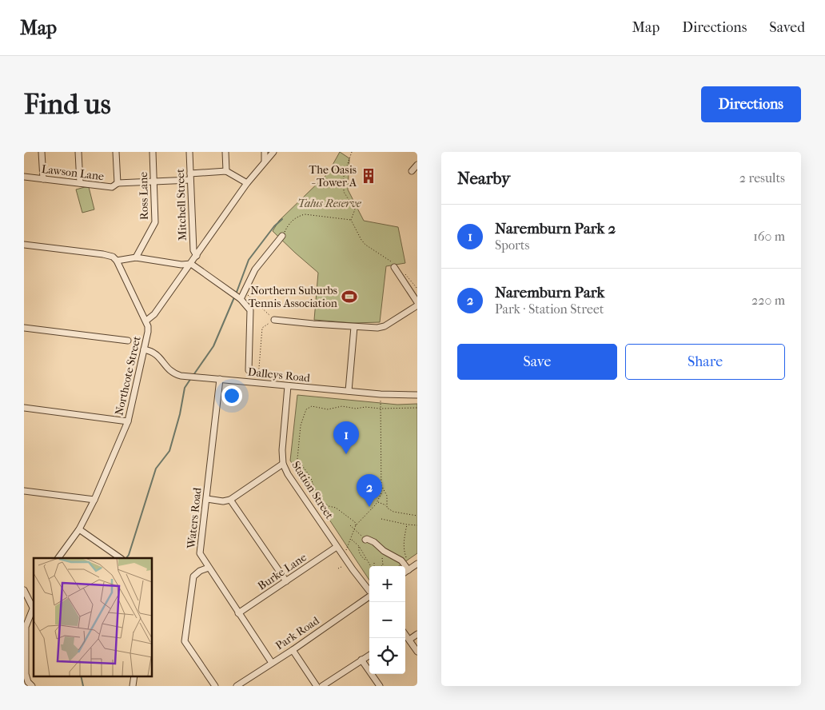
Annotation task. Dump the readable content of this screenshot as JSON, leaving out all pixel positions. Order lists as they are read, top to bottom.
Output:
{
  "streets": {
    "street": [
      "Lawson Lane",
      "Ross Lane",
      "Mitchell Street",
      "Dalleys Road",
      "Northcote Street",
      "Station Street",
      "Waters Road",
      "Burke Lane",
      "Park Road"
    ]
  },
  "crossings": [
    ["Lawson Lane", "Ross Lane"],
    ["Lawson Lane", "Mitchell Street"],
    ["Dalleys Road", "Northcote Street"],
    ["Dalleys Road", "Station Street"],
    ["Dalleys Road", "Waters Road"],
    ["Station Street", "Burke Lane"],
    ["Waters Road", "Burke Lane"],
    ["Waters Road", "Park Road"]
  ],
  "parks": ["Talus Reserve"],
  "places": {
    "building": ["The Oasis - Tower A"],
    "sports": ["Northern Suburbs Tennis Association"]
  },
  "page": {
    "header": "Map",
    "nav": ["Map", "Directions", "Saved"],
    "buttons": [
      "Directions",
      ["Save", "Share"]
    ],
    "title": "Find us",
    "heading": ["Nearby", "2 results"],
    "list": [
      {
        "mark": "1",
        "name": "Naremburn Park 2",
        "note": "Sports",
        "value": "160 m"
      },
      {
        "mark": "2",
        "name": "Naremburn Park",
        "note": "Park · Station Street",
        "value": "220 m"
      }
    ],
    "pins": ["1", "2"],
    "map_buttons": ["+", "−"]
  }
}
